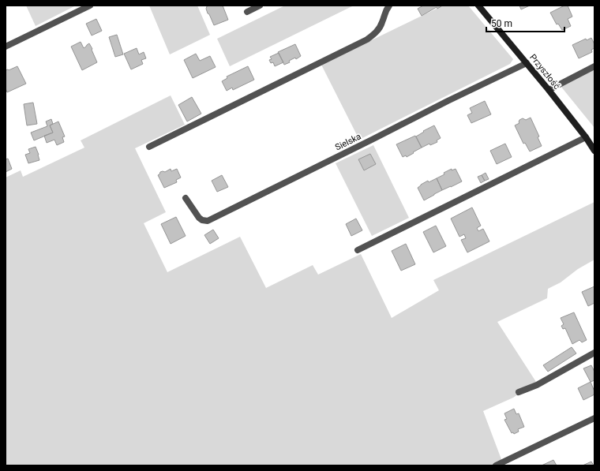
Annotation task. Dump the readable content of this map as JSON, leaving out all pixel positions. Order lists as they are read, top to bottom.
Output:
{
  "streets": {
    "street": ["Przyszłość", "Sielska"]
  },
  "crossings": [
    ["Przyszłość", "Sielska"]
  ],
  "scale_bar": "50 m"
}
